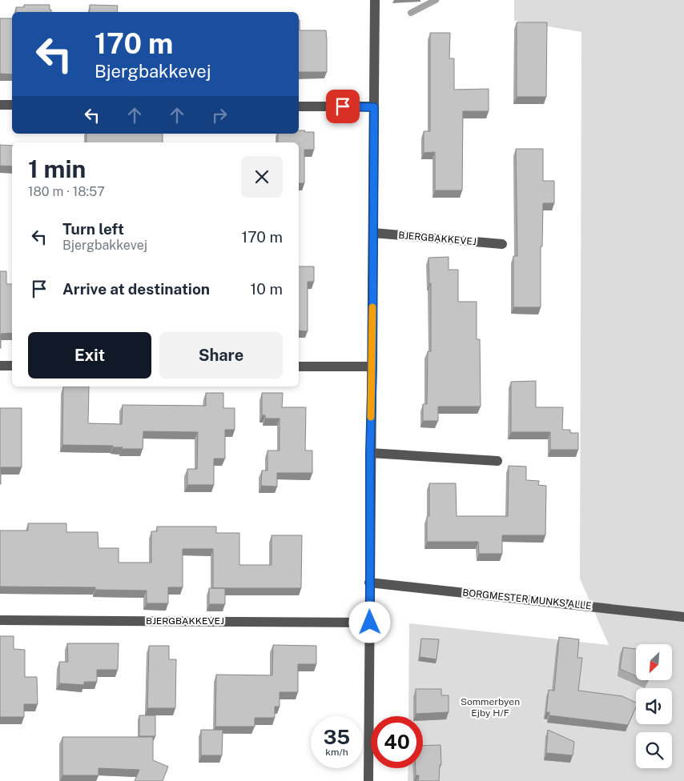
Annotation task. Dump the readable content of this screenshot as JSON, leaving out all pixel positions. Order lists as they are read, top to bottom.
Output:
{
  "streets": {
    "street": ["BJERGBAKKEVEJ", "BORGMESTER MUNKS ALLE"]
  },
  "parks": ["Sommerbyen Ejby H/F"],
  "north": "bottom left",
  "page": {
    "turn": ["170 m", "Bjergbakkevej"],
    "heading": ["1 min", "180 m · 18:57"],
    "list": [
      {
        "name": "Turn left",
        "note": "Bjergbakkevej",
        "value": "170 m"
      },
      {
        "name": "Arrive at destination",
        "value": "10 m"
      }
    ],
    "buttons": ["Exit", "Share"],
    "speed": "35 km/h",
    "limit": "40"
  }
}
